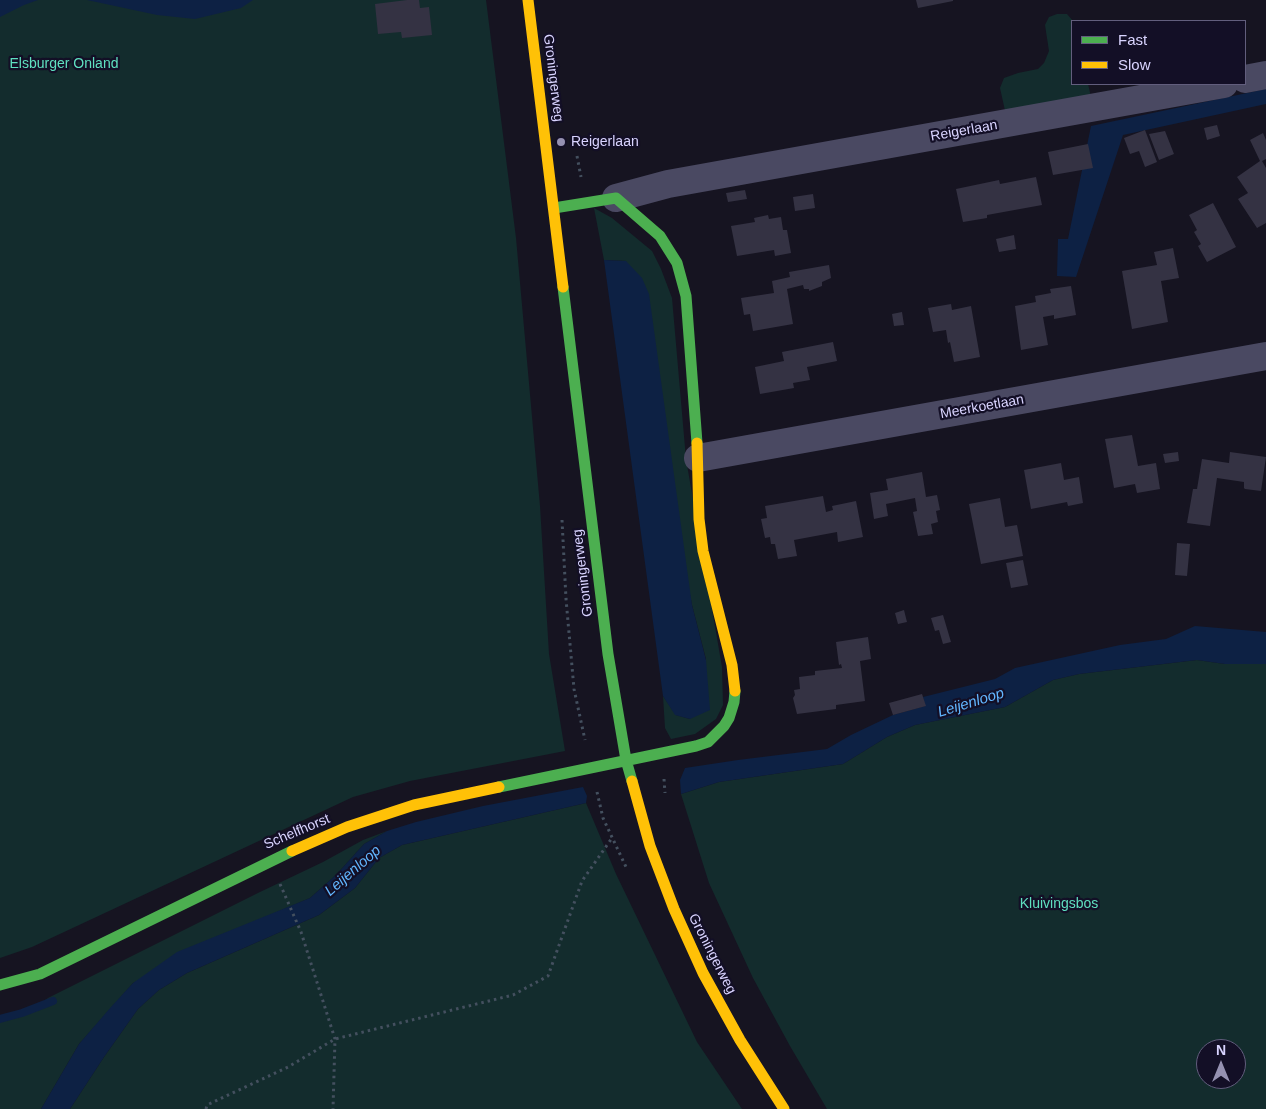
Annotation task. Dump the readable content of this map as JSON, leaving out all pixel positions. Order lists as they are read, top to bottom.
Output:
{
  "streets": {
    "street": [
      "Groningerweg",
      "Reigerlaan",
      "Meerkoetlaan",
      "Schelfhorst"
    ]
  },
  "crossings": [
    ["Groningerweg", "Schelfhorst"]
  ],
  "water": ["Leijenloop"],
  "parks": ["Elsburger Onland", "Kluivingsbos"],
  "places": ["Reigerlaan"],
  "legend": ["Fast", "Slow"],
  "north": "top"
}
